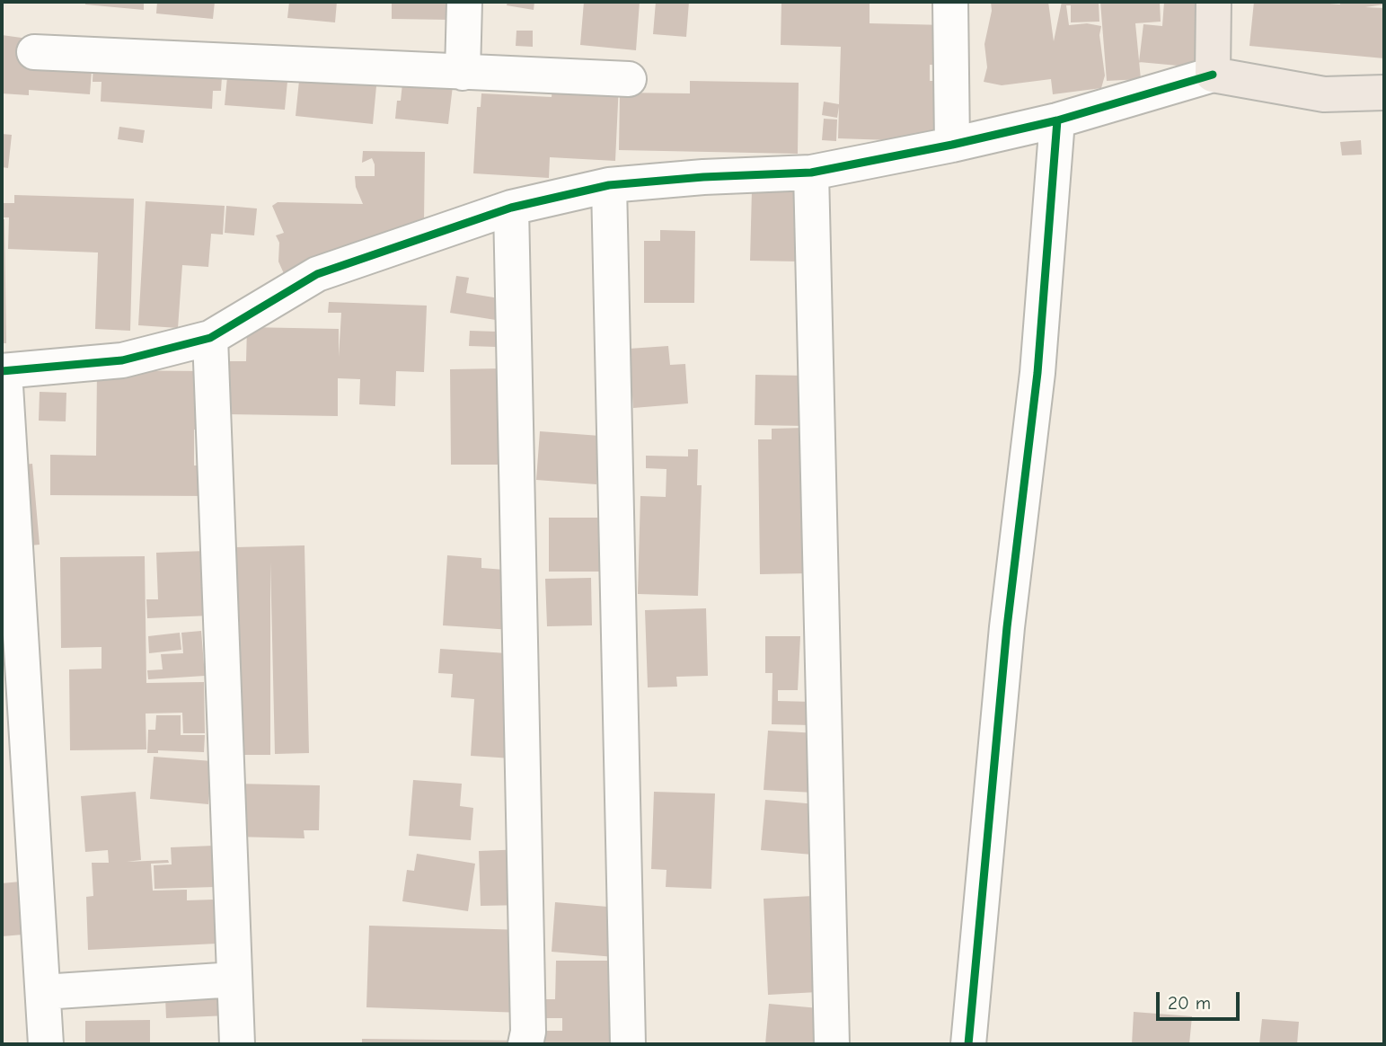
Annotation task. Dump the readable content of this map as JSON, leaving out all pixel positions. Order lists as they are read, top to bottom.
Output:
{
  "scale_bar": "20 m"
}
